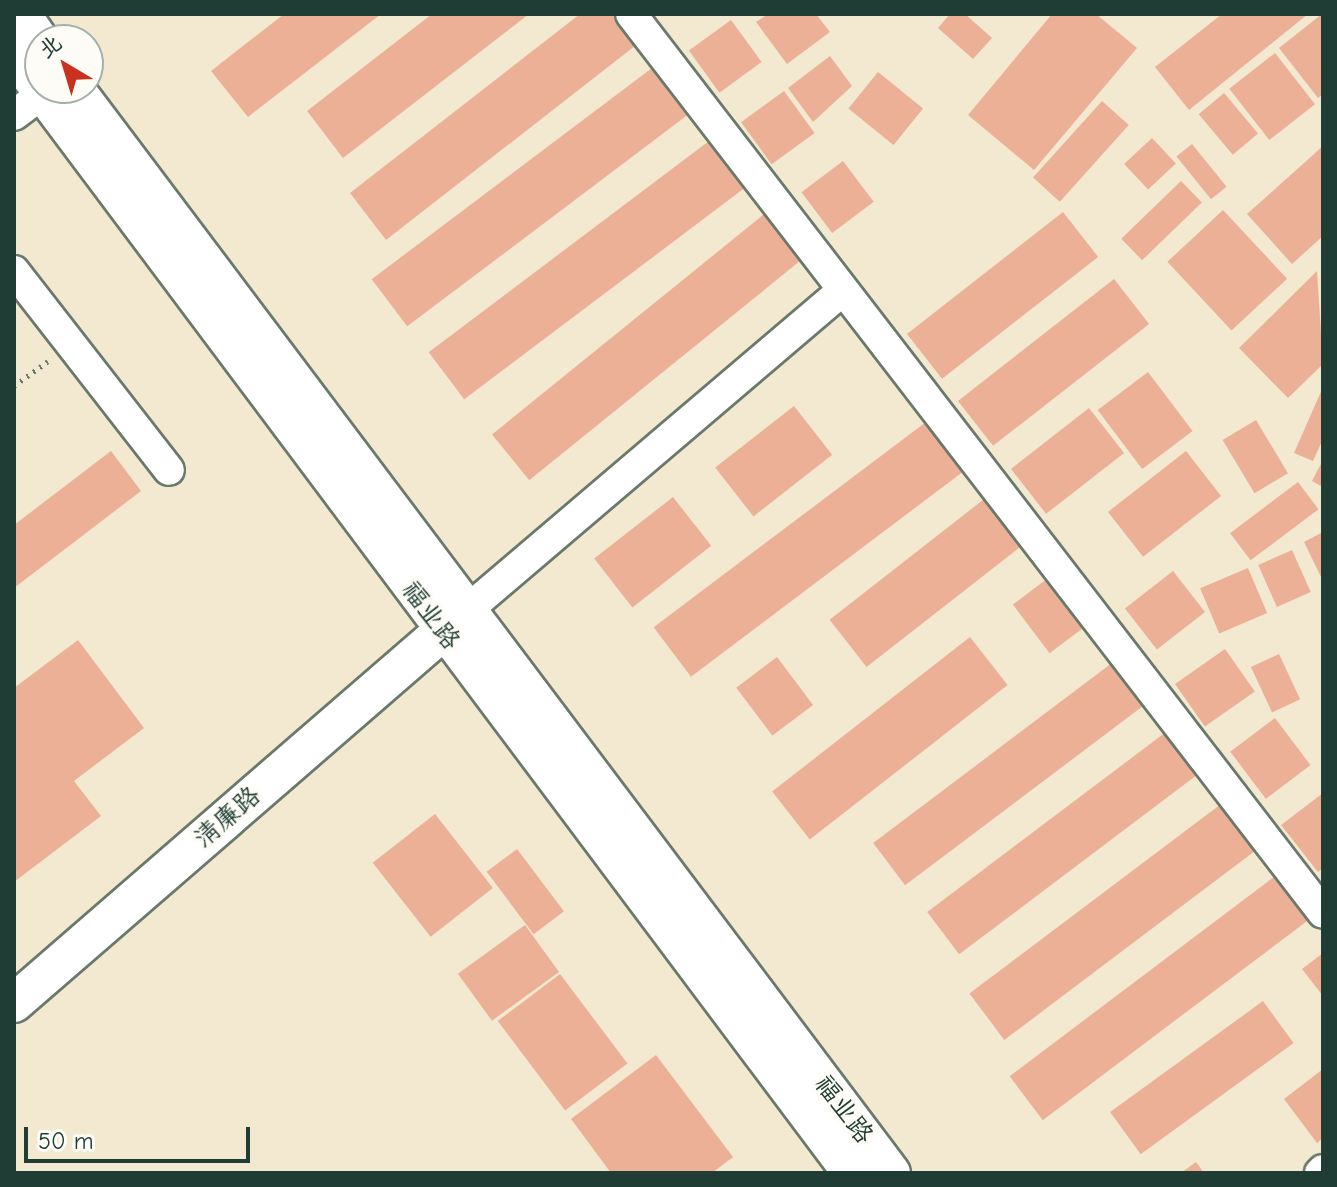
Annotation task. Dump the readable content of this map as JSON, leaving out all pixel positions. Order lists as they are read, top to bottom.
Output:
{
  "streets": {
    "street": ["福业路", "清廉路"]
  },
  "crossings": [
    ["福业路", "清廉路"]
  ],
  "scale_bar": "50 m",
  "north": "top left"
}
